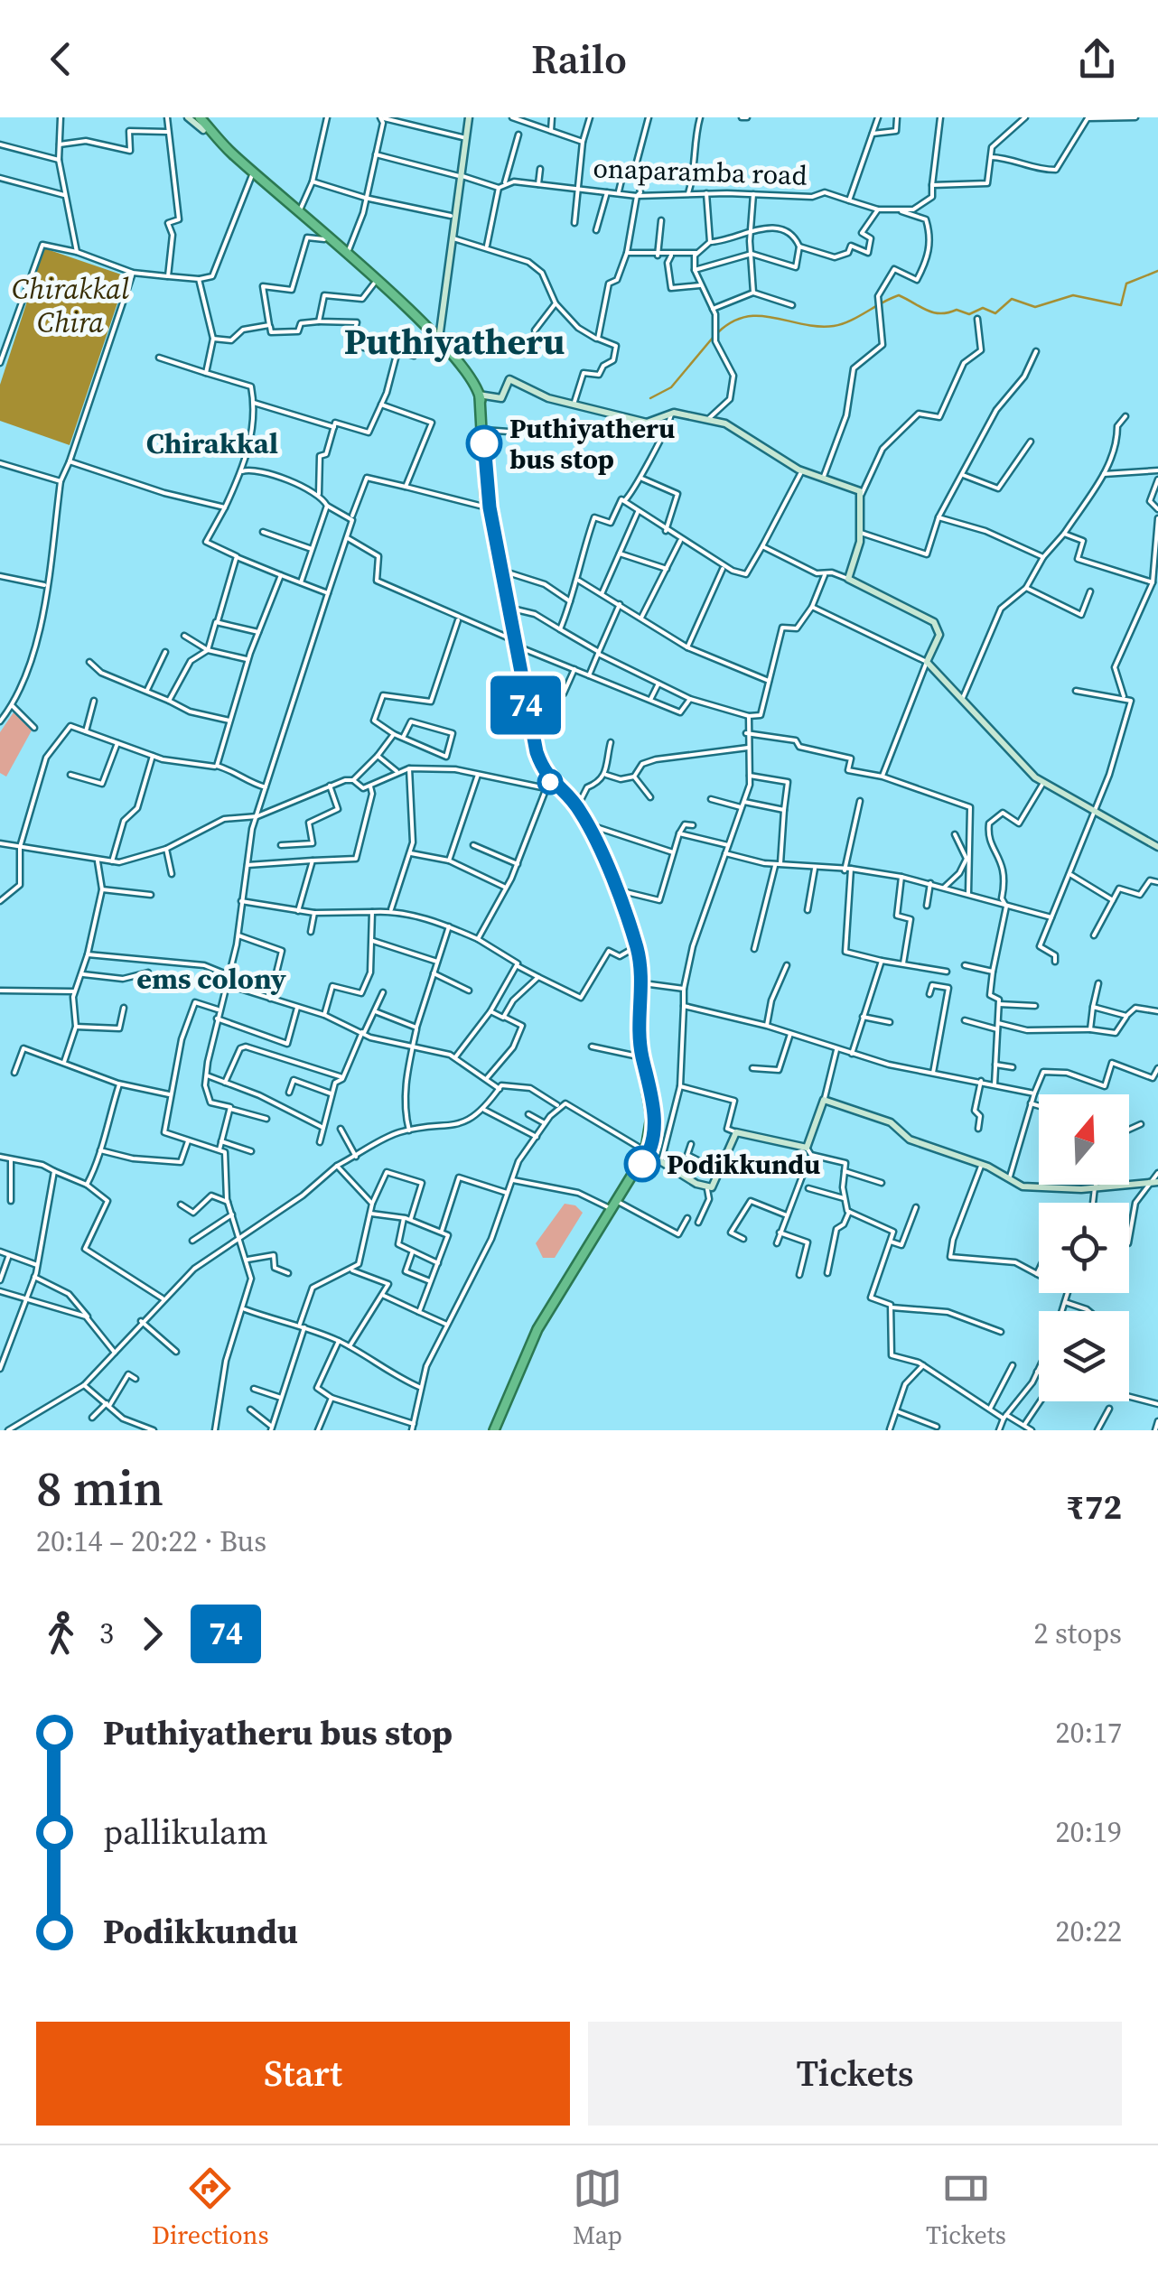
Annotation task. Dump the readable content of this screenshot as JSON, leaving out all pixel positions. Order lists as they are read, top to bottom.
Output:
{
  "streets": {
    "street": ["onaparamba road"]
  },
  "districts": ["Puthiyatheru", "Chirakkal", "ems colony"],
  "water": ["Chirakkal Chira"],
  "places": ["Puthiyatheru bus stop", "Podikkundu"],
  "lines": ["bus line 74"],
  "north": "top",
  "page": {
    "header": "Railo",
    "on_map": "74",
    "heading": ["8 min", "20:14 – 20:22 · Bus", "₹72"],
    "legs": ["3", "74", "2 stops"],
    "list": [
      {
        "name": "Puthiyatheru bus stop",
        "value": "20:17"
      },
      {
        "name": "pallikulam",
        "value": "20:19"
      },
      {
        "name": "Podikkundu",
        "value": "20:22"
      }
    ],
    "buttons": ["Start", "Tickets"],
    "tabs": ["Directions", "Map", "Tickets"]
  }
}
